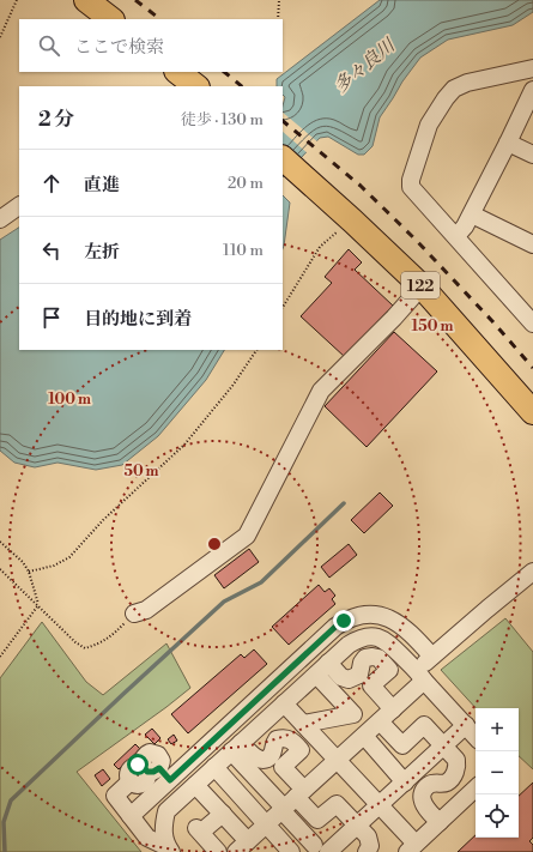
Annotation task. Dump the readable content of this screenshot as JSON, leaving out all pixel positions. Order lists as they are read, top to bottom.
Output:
{
  "streets": {
    "highway": ["122"]
  },
  "water": ["多々良川"],
  "page": {
    "search": "ここで検索",
    "heading": ["2 分", "徒歩 · 130 m"],
    "list": [
      ["直進", "20 m"],
      ["左折", "110 m"],
      "目的地に到着"
    ],
    "map_buttons": ["+", "−"]
  },
  "rings": ["150 m", "100 m", "50 m"]
}
